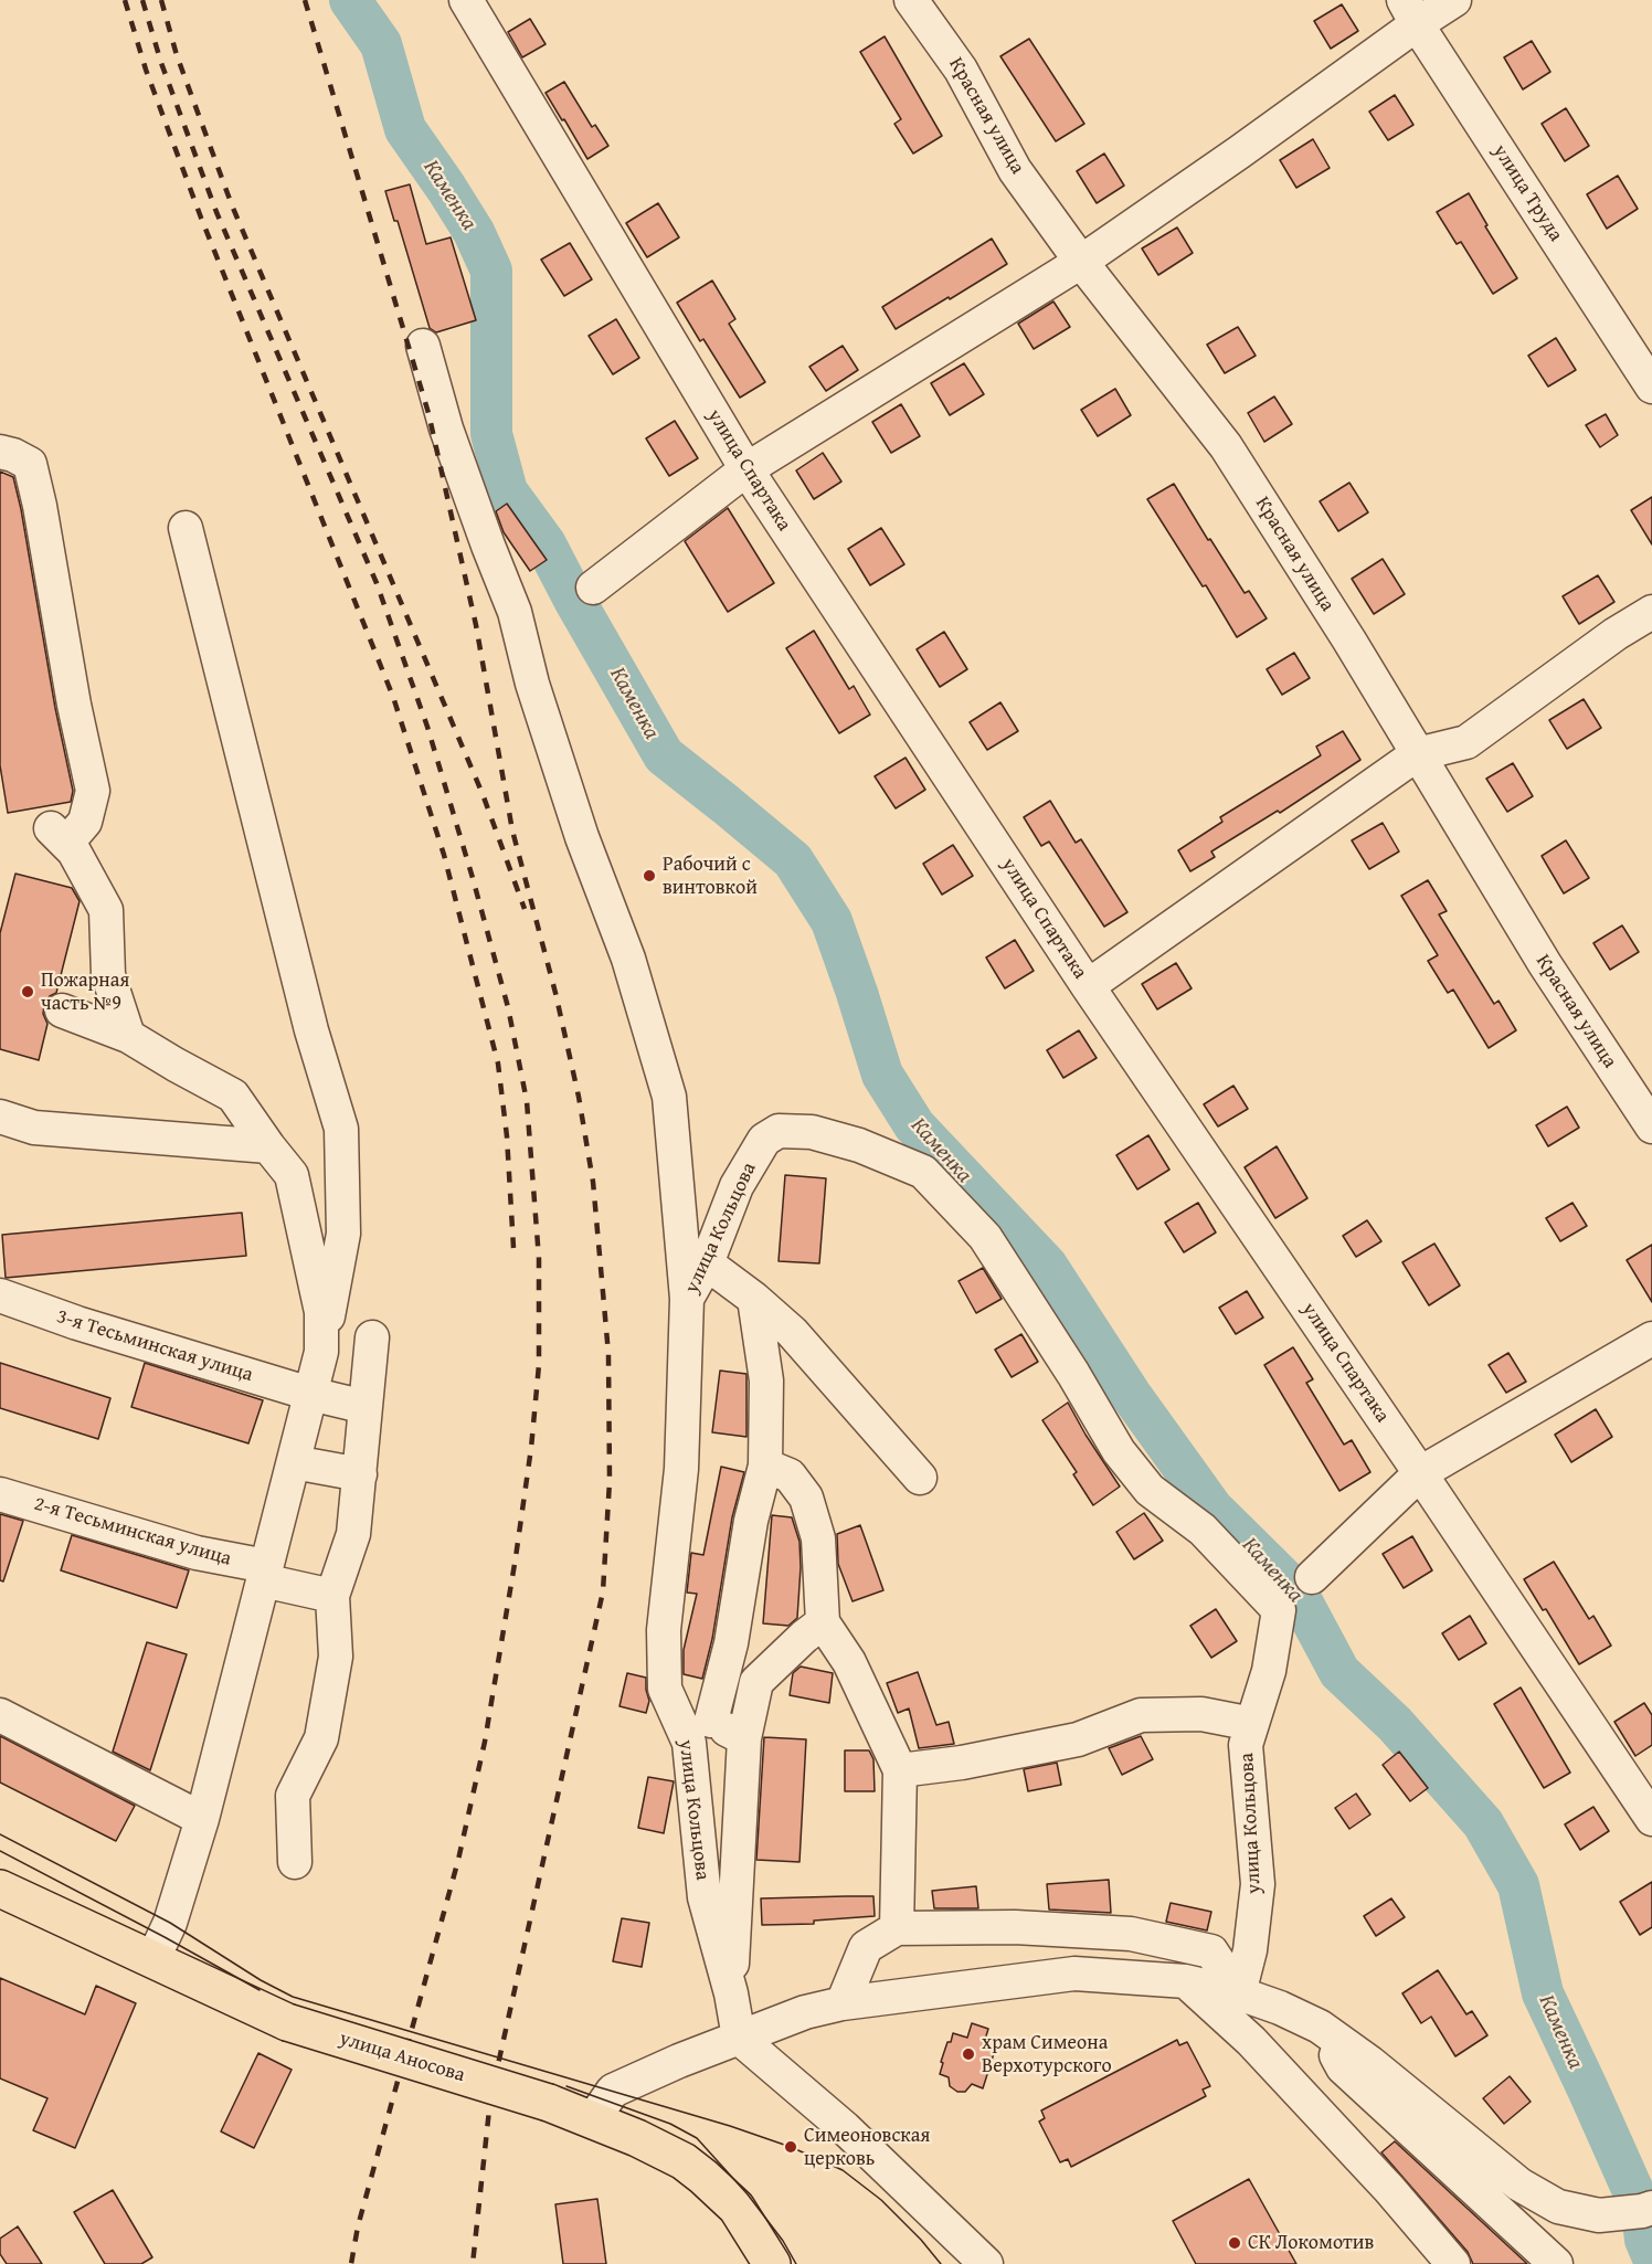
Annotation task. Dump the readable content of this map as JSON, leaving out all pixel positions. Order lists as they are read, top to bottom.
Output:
{
  "streets": {
    "main road": ["улица Аносова"],
    "street": [
      "Красная улица",
      "улица Труда",
      "улица Спартака",
      "улица Кольцова",
      "3-я Тесьминская улица",
      "2-я Тесьминская улица"
    ]
  },
  "water": ["Каменка"],
  "places": [
    "Рабочий с винтовкой",
    "Пожарная часть №9",
    "храм Симеона Верхотурского",
    "Симеоновская церковь",
    "СК Локомотив"
  ]
}
